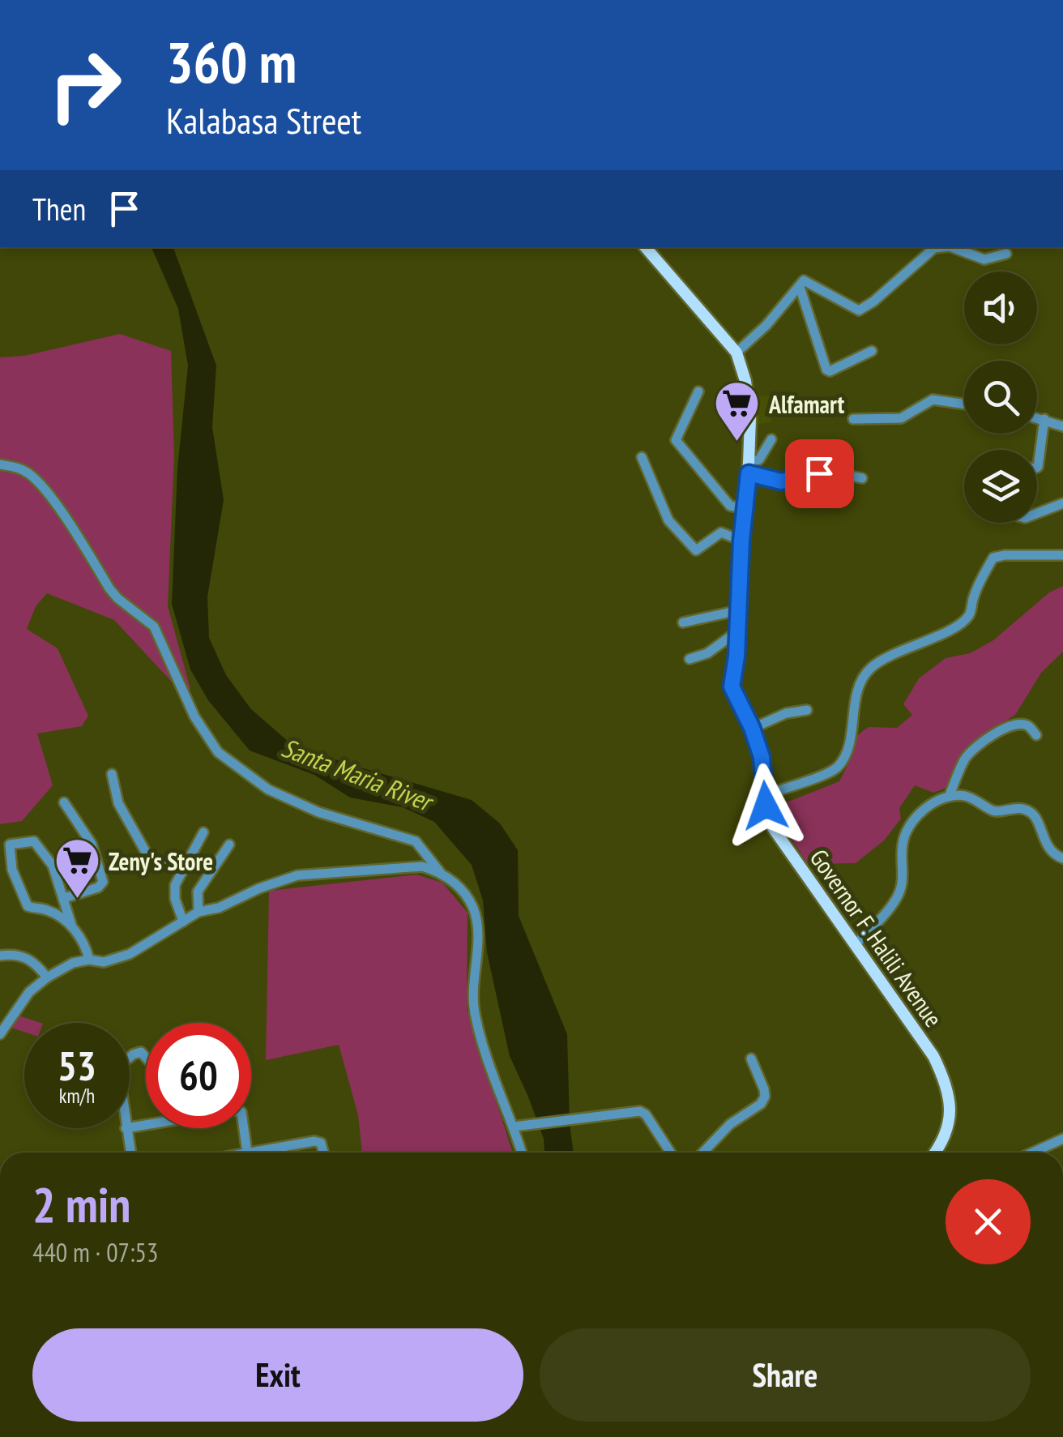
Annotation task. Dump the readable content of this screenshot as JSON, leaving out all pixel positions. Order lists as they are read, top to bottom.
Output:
{
  "streets": {
    "main road": ["Governor F. Halili Avenue"]
  },
  "water": ["Santa Maria River"],
  "places": {
    "supermarket": ["Alfamart", "Zeny's Store"]
  },
  "page": {
    "turn": ["360 m", "Kalabasa Street"],
    "then": "Then",
    "speed": "53 km/h",
    "limit": "60",
    "heading": ["2 min", "440 m · 07:53"],
    "buttons": ["Exit", "Share"]
  }
}
